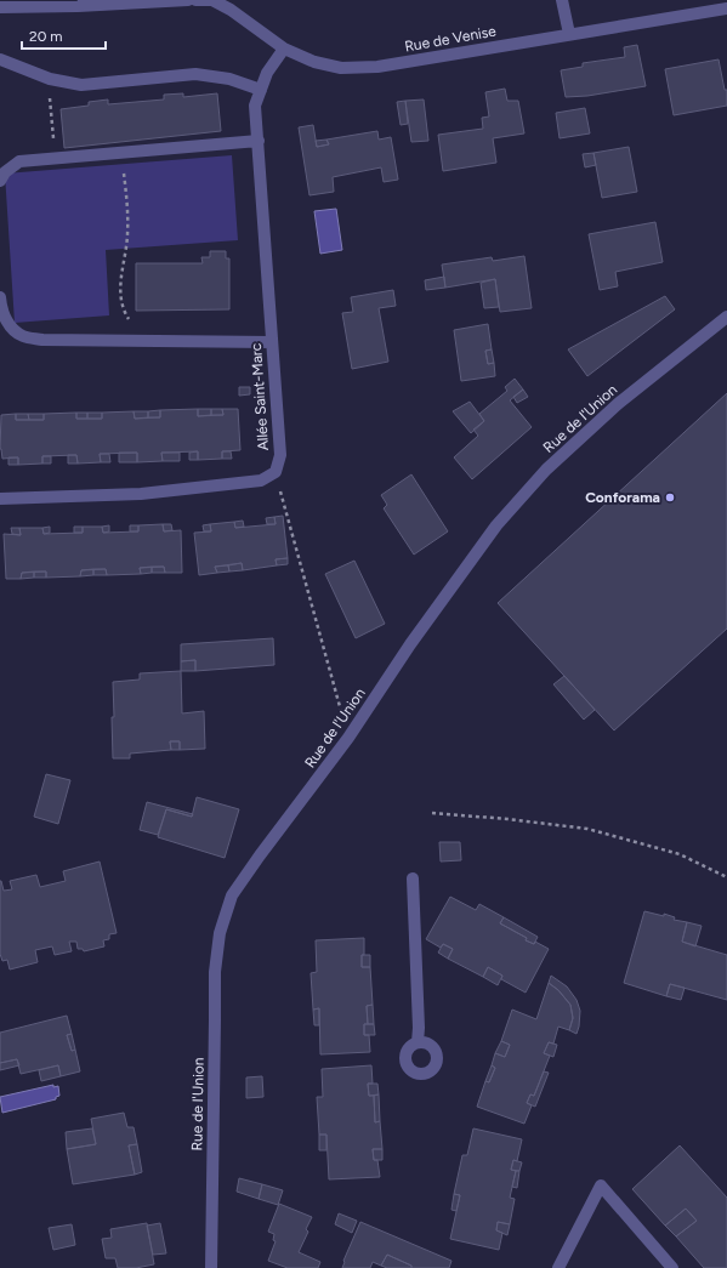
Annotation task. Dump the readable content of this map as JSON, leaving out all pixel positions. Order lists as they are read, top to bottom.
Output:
{
  "streets": {
    "street": ["Rue de Venise", "Allée Saint-Marc", "Rue de l'Union"]
  },
  "crossings": [
    ["Rue de Venise", "Allée Saint-Marc"]
  ],
  "places": ["Conforama"],
  "scale_bar": "20 m"
}
